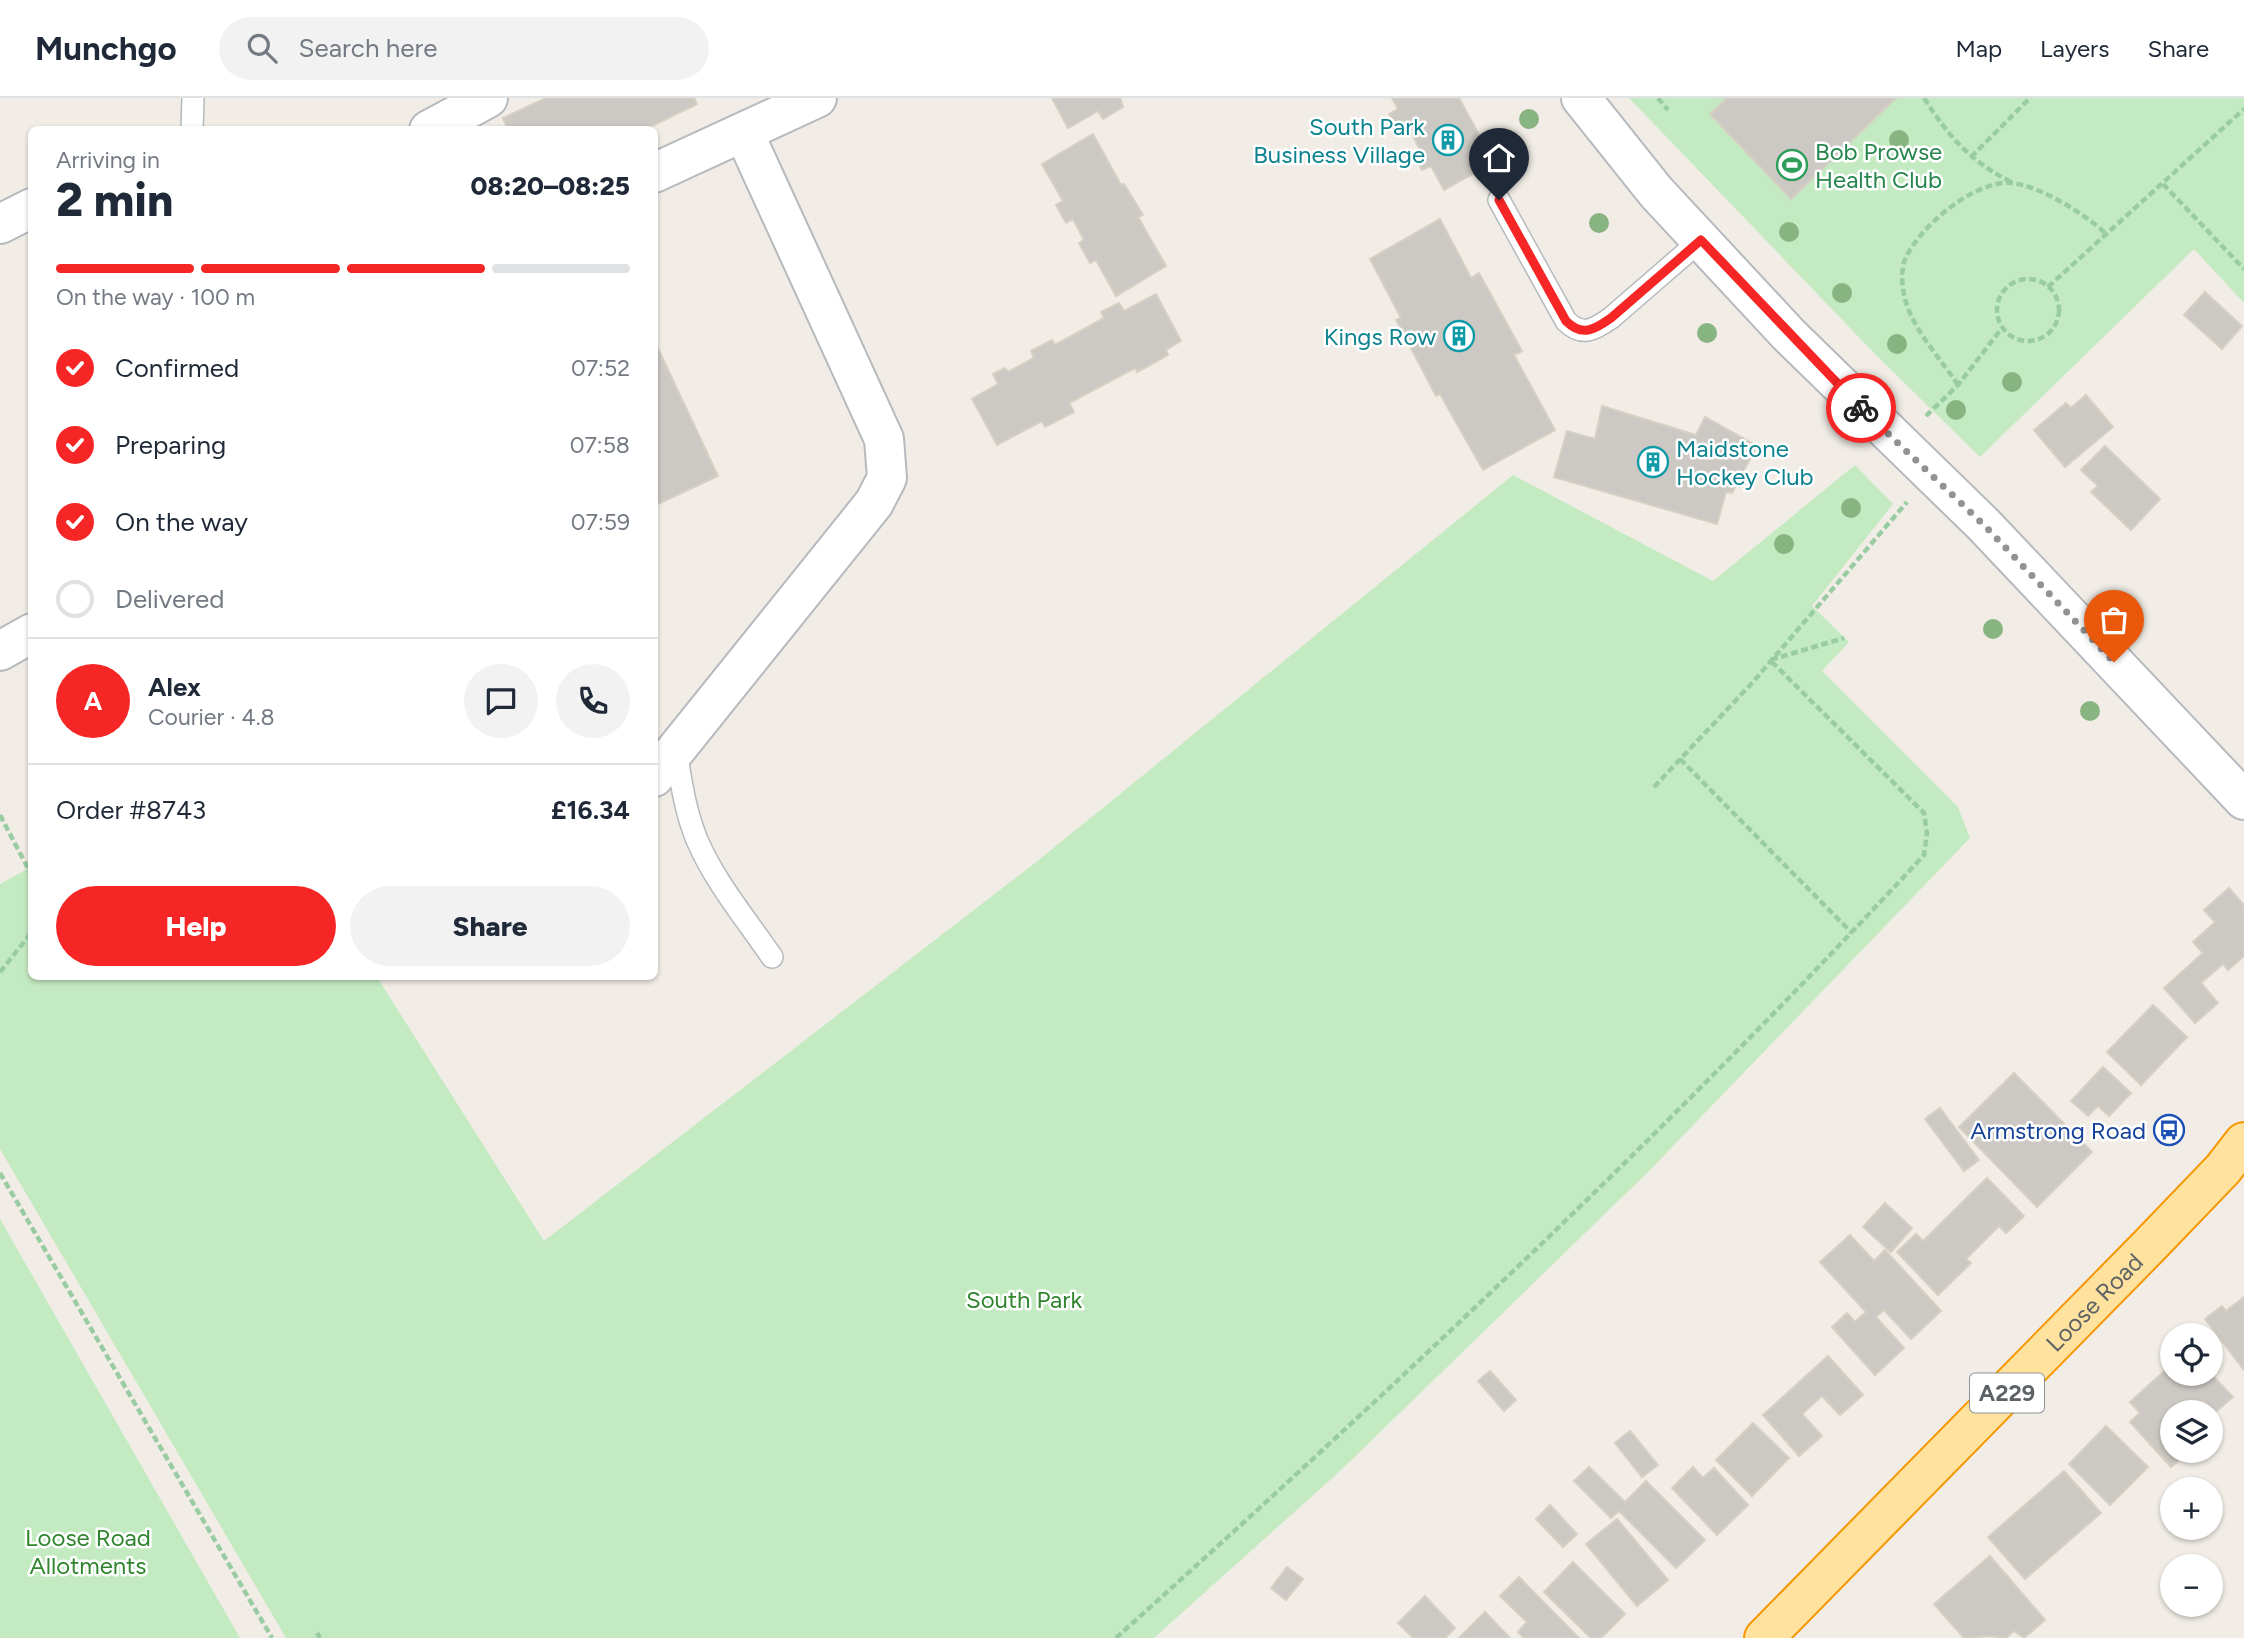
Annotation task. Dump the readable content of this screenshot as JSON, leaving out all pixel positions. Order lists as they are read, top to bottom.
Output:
{
  "streets": {
    "highway": ["Loose Road", "A229"]
  },
  "parks": ["South Park", "Loose Road Allotments"],
  "places": {
    "building": ["South Park Business Village", "Kings Row", "Maidstone Hockey Club"],
    "sports": ["Bob Prowse Health Club"],
    "bus stop": ["Armstrong Road"]
  },
  "page": {
    "header": "Munchgo",
    "search": "Search here",
    "nav": ["Map", "Layers", "Share"],
    "heading": ["2 min", "Arriving in", "08:20–08:25"],
    "panel": [
      "Alex",
      "Courier · 4.8",
      "Order #8743",
      "£16.34"
    ],
    "bar": "On the way · 100 m",
    "list": [
      ["Confirmed", "07:52"],
      ["Preparing", "07:58"],
      ["On the way", "07:59"],
      "Delivered"
    ],
    "round": "A",
    "buttons": ["Help", "Share"],
    "map_buttons": ["+", "−"]
  }
}
